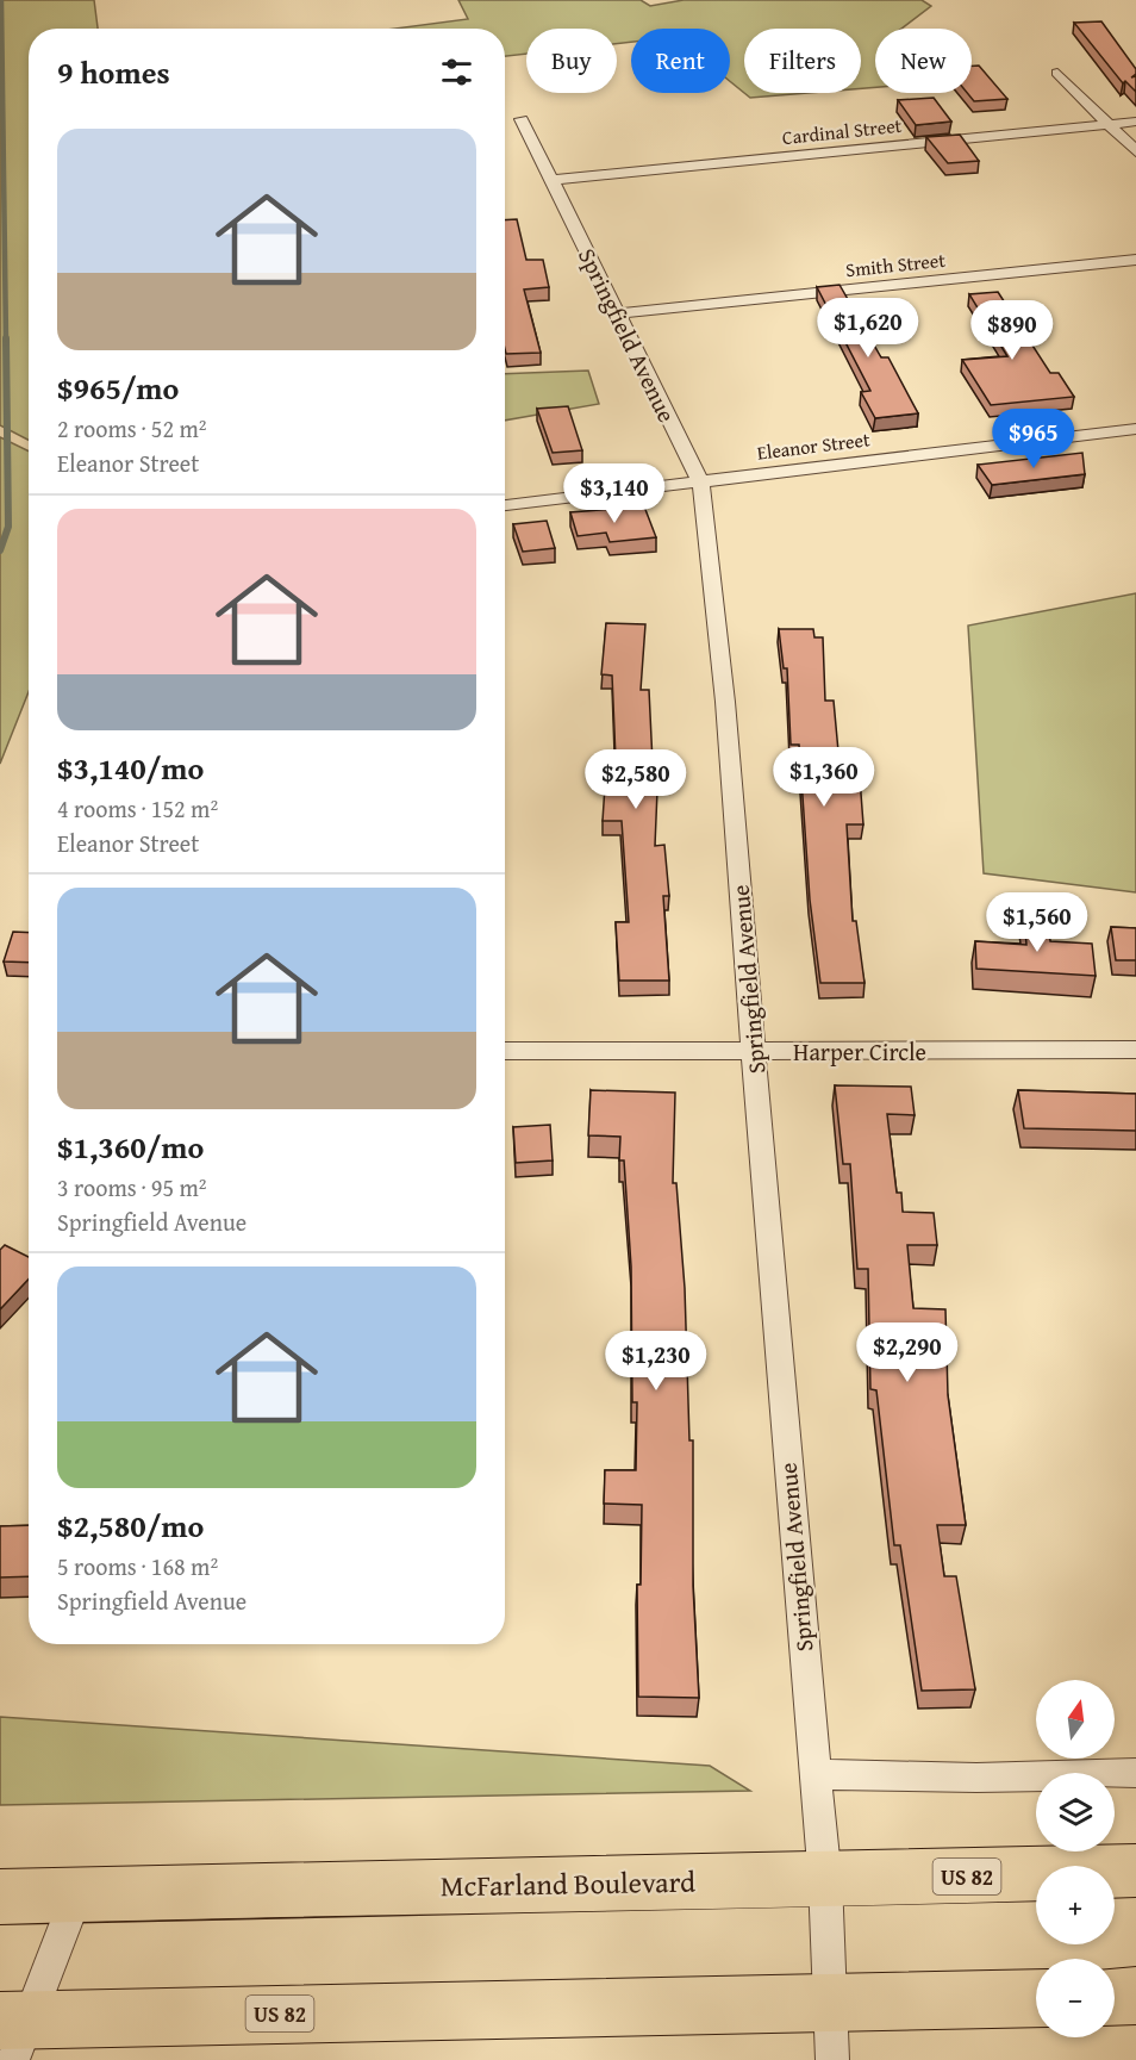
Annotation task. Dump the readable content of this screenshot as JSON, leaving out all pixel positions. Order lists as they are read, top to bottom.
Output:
{
  "streets": {
    "highway": ["US 82", "McFarland Boulevard"],
    "street": [
      "Cardinal Street",
      "Smith Street",
      "Springfield Avenue",
      "Eleanor Street",
      "Harper Circle"
    ]
  },
  "crossings": [
    ["Cardinal Street", "Springfield Avenue"],
    ["Smith Street", "Springfield Avenue"],
    ["Springfield Avenue", "Eleanor Street"],
    ["Springfield Avenue", "Harper Circle"],
    ["Springfield Avenue", "US 82"],
    ["Springfield Avenue", "McFarland Boulevard"]
  ],
  "north": "top",
  "page": {
    "chip": [
      "Buy",
      "Rent",
      "Filters",
      "New"
    ],
    "heading": "9 homes",
    "list": [
      {
        "name": "$965/mo",
        "note": "2 rooms · 52 m² · Eleanor Street"
      },
      {
        "name": "$3,140/mo",
        "note": "4 rooms · 152 m² · Eleanor Street"
      },
      {
        "name": "$1,360/mo",
        "note": "3 rooms · 95 m² · Springfield Avenue"
      },
      {
        "name": "$2,580/mo",
        "note": "5 rooms · 168 m² · Springfield Avenue"
      }
    ],
    "price": [
      "$1,620",
      "$890",
      "$965",
      "$3,140",
      "$1,360",
      "$2,580",
      "$1,560",
      "$2,290",
      "$1,230"
    ],
    "map_buttons": ["+", "−"]
  }
}
